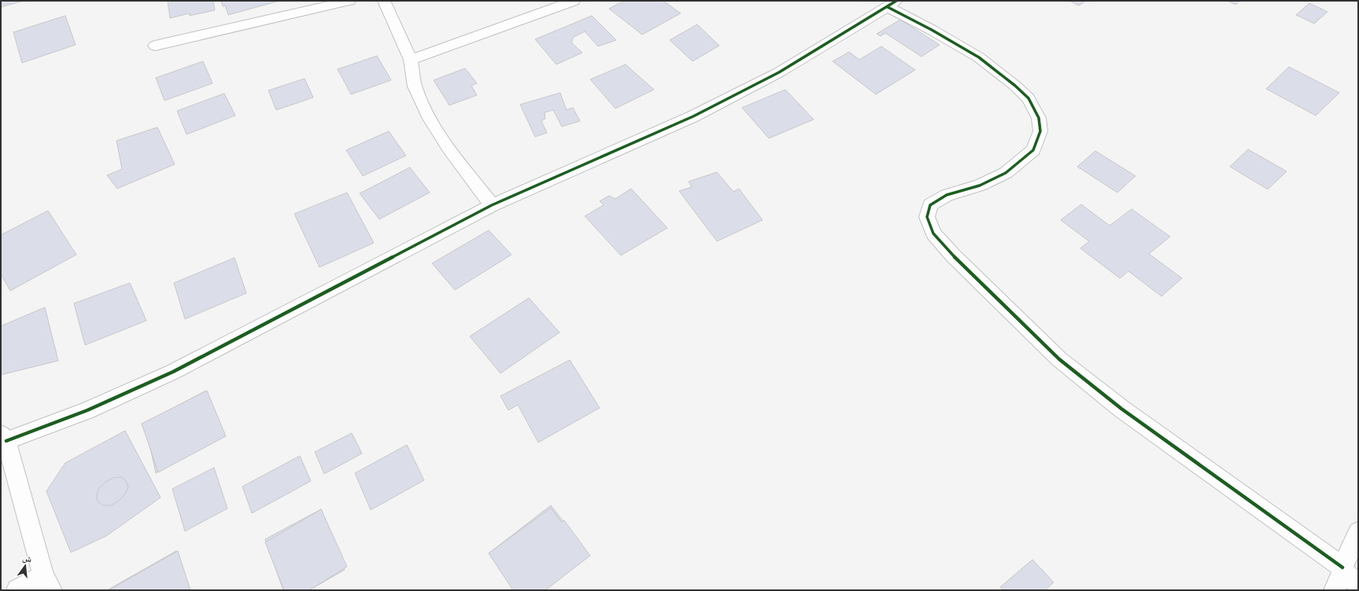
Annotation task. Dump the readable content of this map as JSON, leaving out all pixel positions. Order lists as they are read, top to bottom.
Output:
{
  "north": "top"
}
